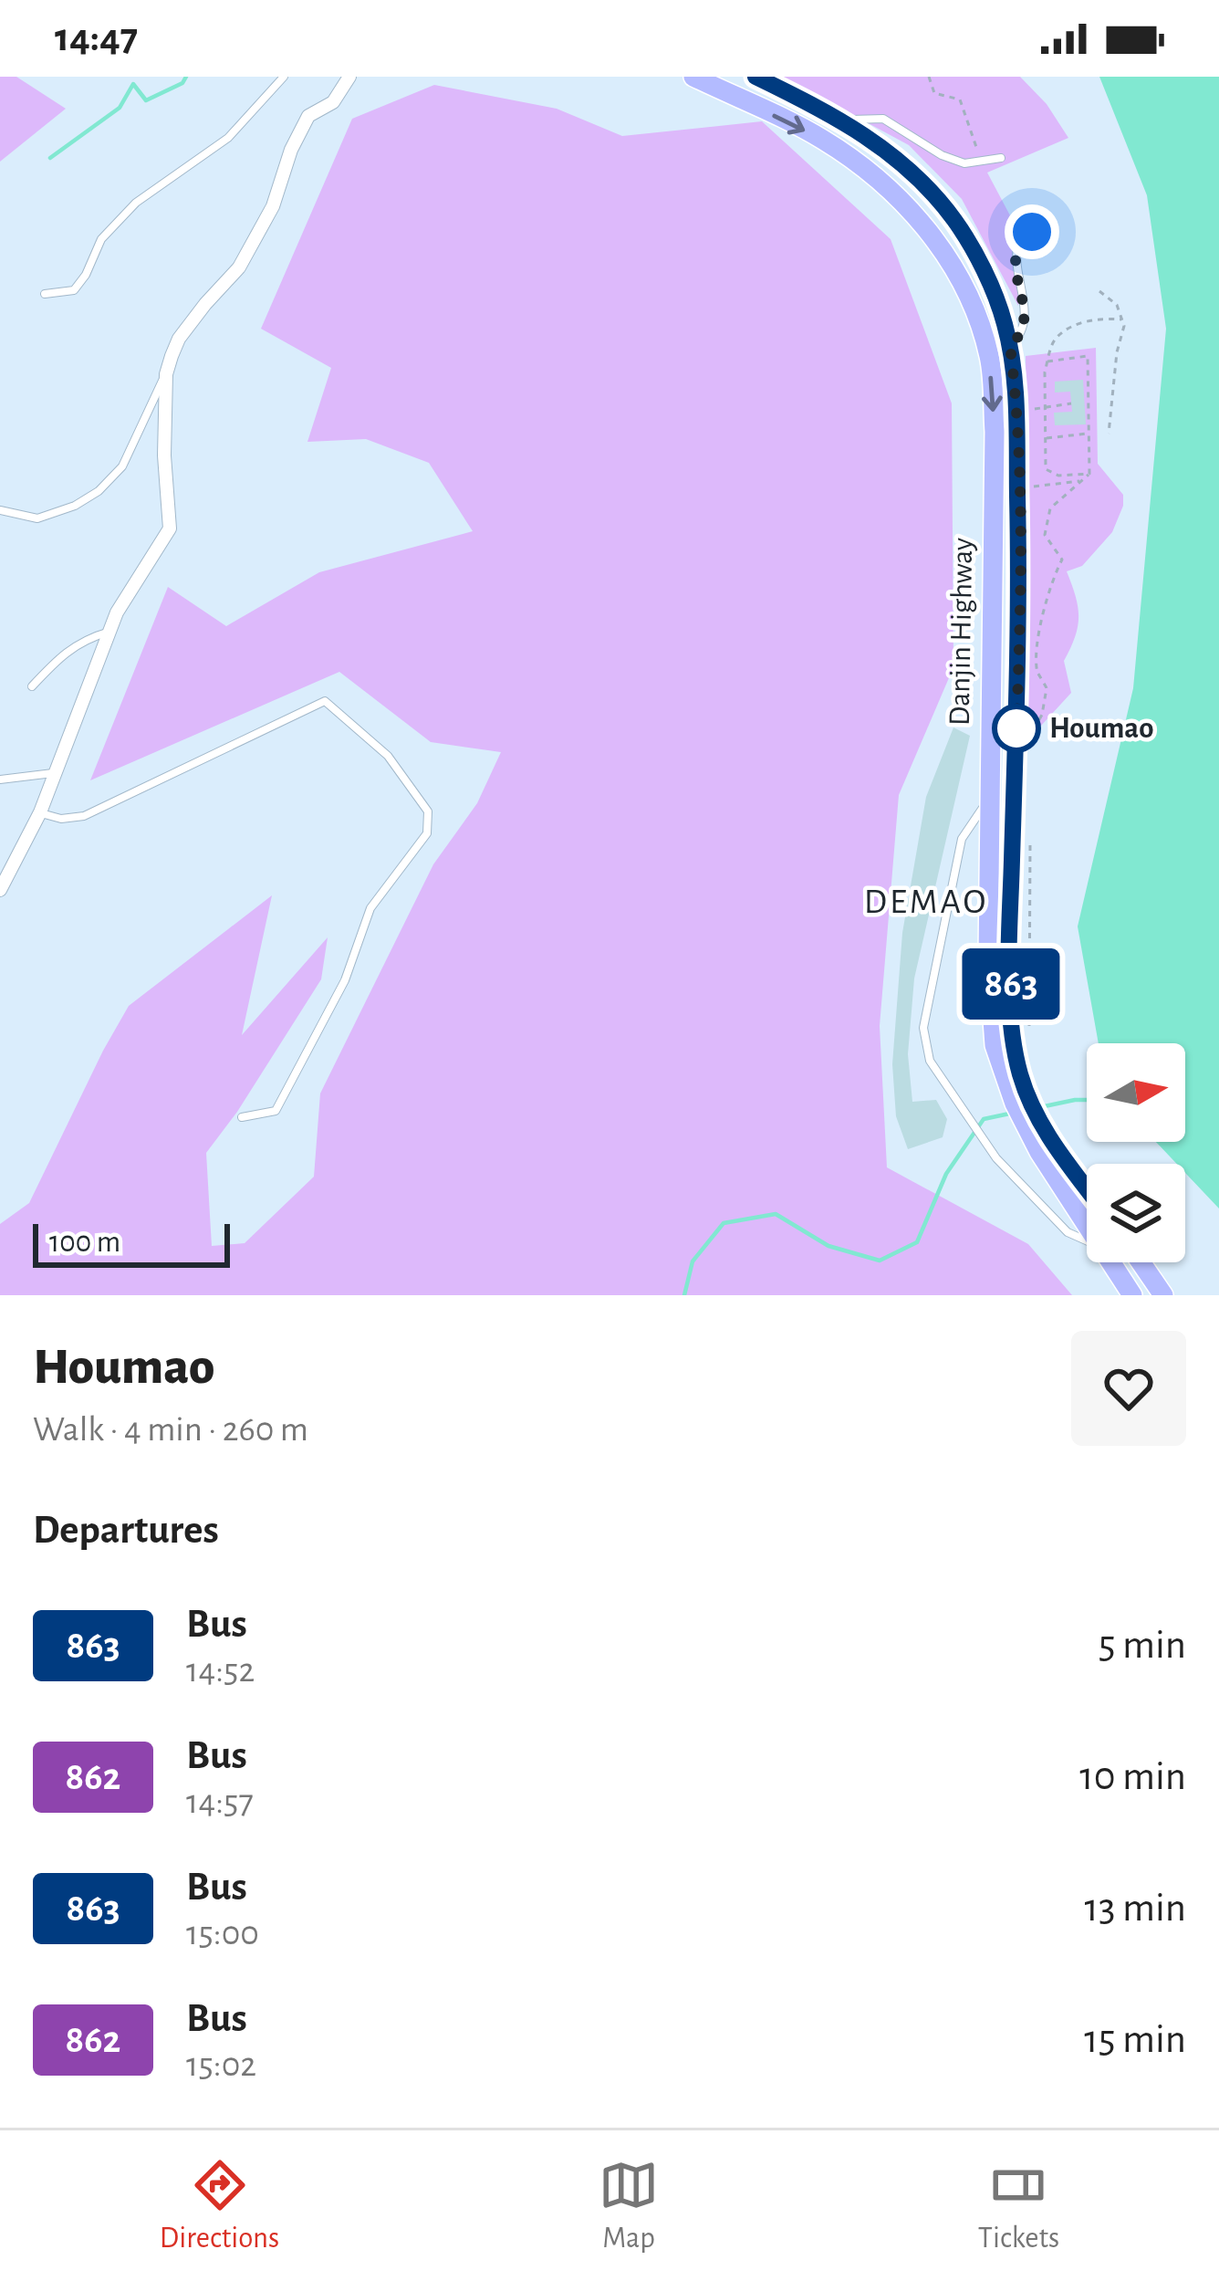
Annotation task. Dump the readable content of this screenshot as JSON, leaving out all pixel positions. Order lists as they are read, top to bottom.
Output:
{
  "streets": {
    "main road": ["Danjin Highway"]
  },
  "districts": ["DEMAO"],
  "places": ["Houmao"],
  "lines": ["bus line 863"],
  "scale_bar": "100 m",
  "north": "right",
  "page": {
    "status": "14:47",
    "on_map": "863",
    "scale": "100 m",
    "heading": [
      ["Houmao", "Walk · 4 min · 260 m"],
      "Departures"
    ],
    "list": [
      {
        "mark": "863",
        "name": "Bus",
        "note": "14:52",
        "value": "5 min"
      },
      {
        "mark": "862",
        "name": "Bus",
        "note": "14:57",
        "value": "10 min"
      },
      {
        "mark": "863",
        "name": "Bus",
        "note": "15:00",
        "value": "13 min"
      },
      {
        "mark": "862",
        "name": "Bus",
        "note": "15:02",
        "value": "15 min"
      }
    ],
    "tabs": ["Directions", "Map", "Tickets"]
  }
}
